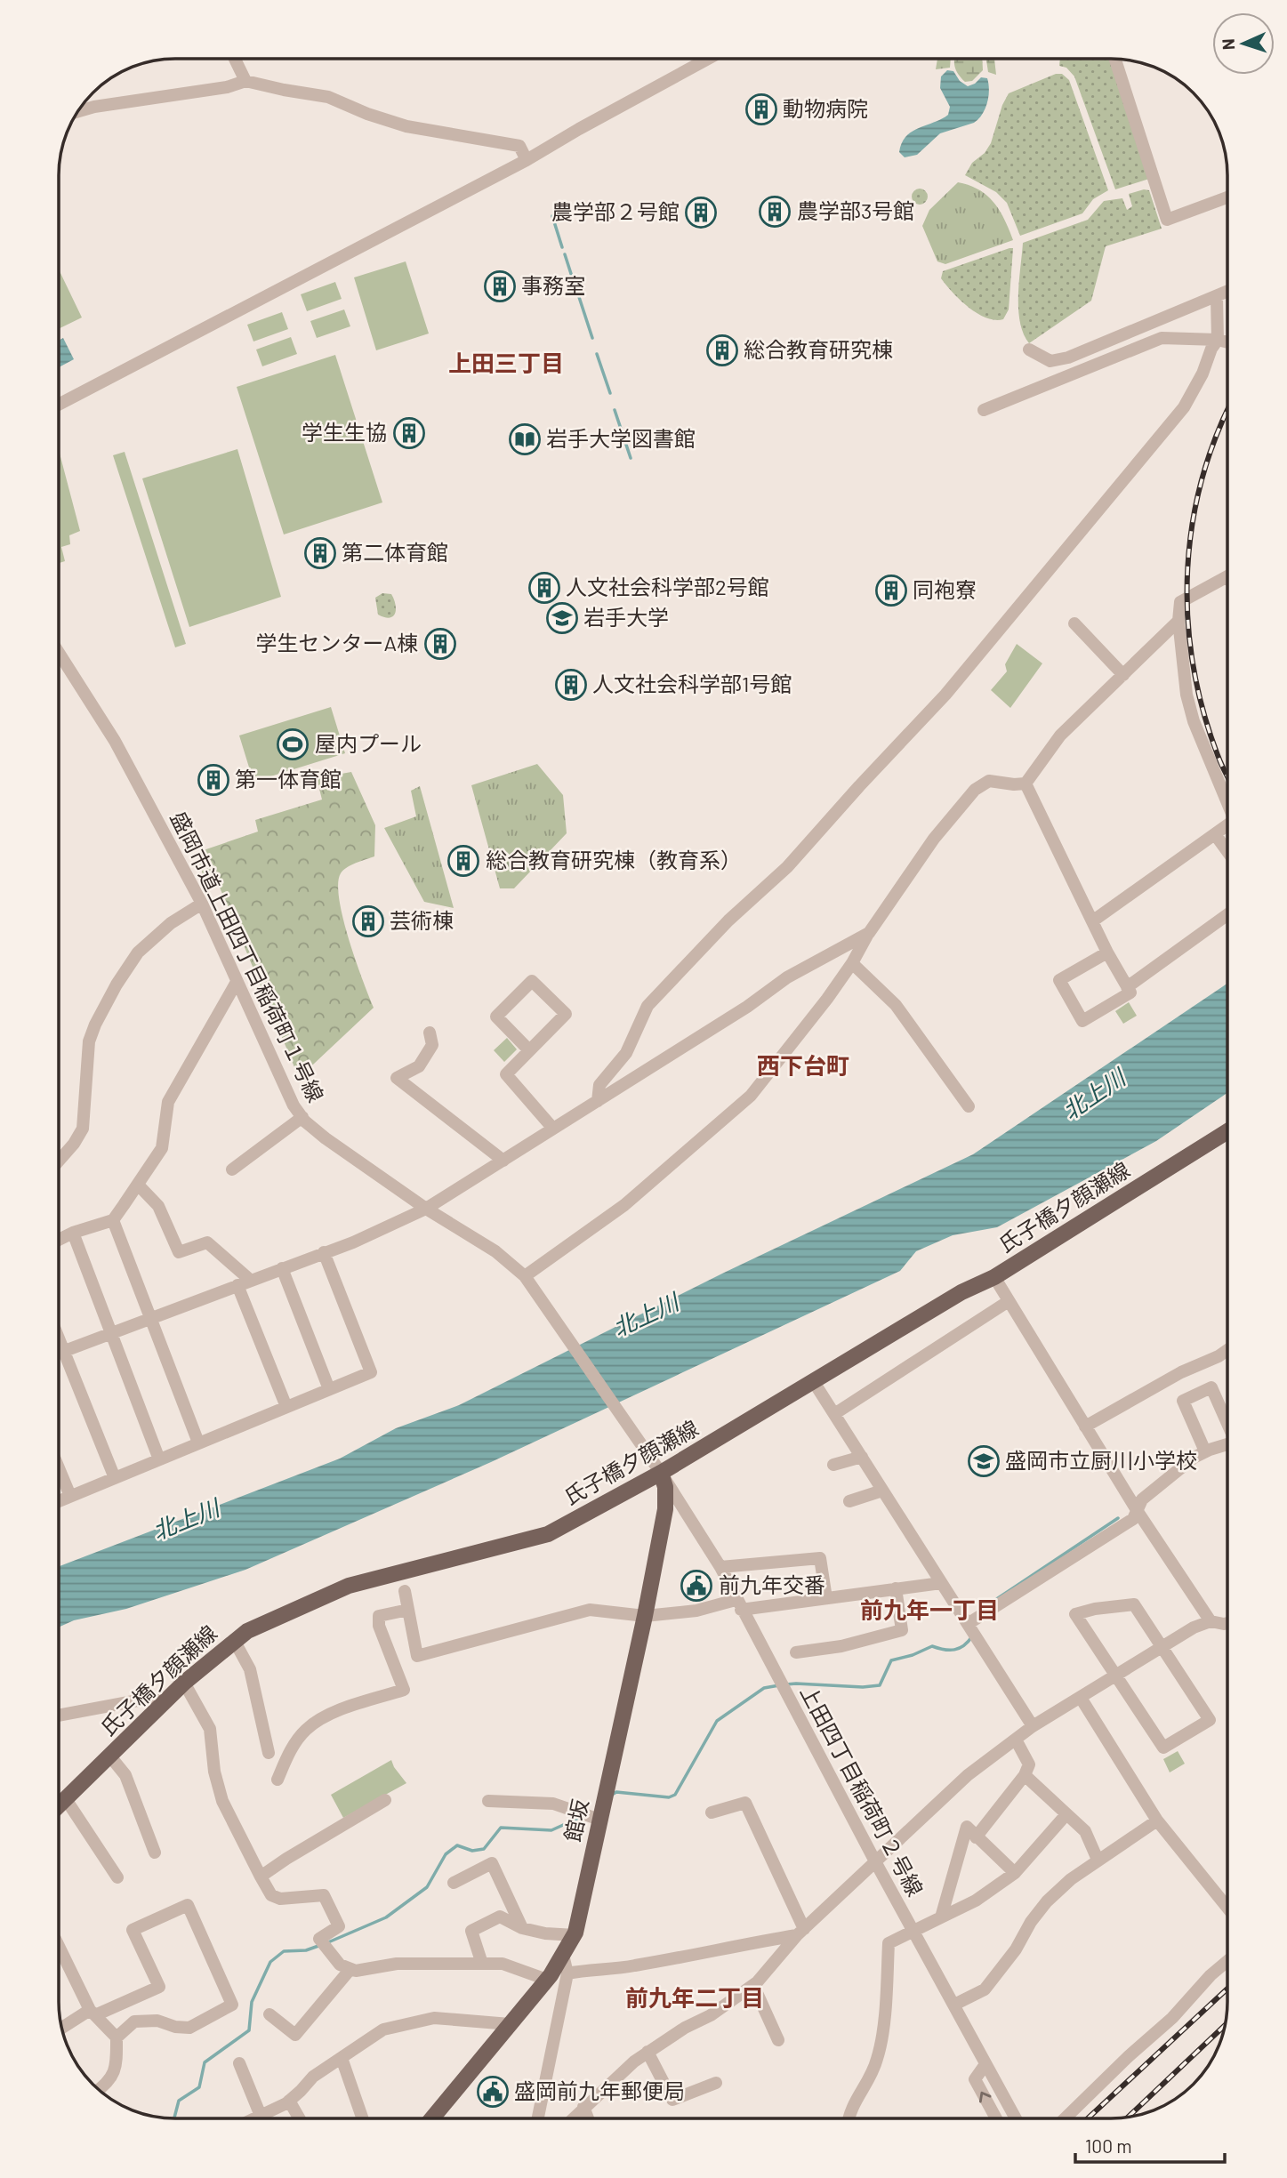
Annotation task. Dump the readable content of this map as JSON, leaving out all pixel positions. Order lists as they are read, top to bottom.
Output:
{
  "streets": {
    "main road": ["氏子橋夕顔瀬線", "館坂"],
    "street": ["盛岡市道上田四丁目稲荷町１号線", "上田四丁目稲荷町２号線"]
  },
  "crossings": [
    ["盛岡市道上田四丁目稲荷町１号線", "氏子橋夕顔瀬線"],
    ["盛岡市道上田四丁目稲荷町１号線", "上田四丁目稲荷町２号線"],
    ["盛岡市道上田四丁目稲荷町１号線", "館坂"],
    ["氏子橋夕顔瀬線", "上田四丁目稲荷町２号線"],
    ["氏子橋夕顔瀬線", "館坂"],
    ["上田四丁目稲荷町２号線", "館坂"]
  ],
  "districts": [
    "上田三丁目",
    "西下台町",
    "前九年一丁目",
    "前九年二丁目"
  ],
  "water": ["北上川"],
  "places": {
    "building": [
      "動物病院",
      "農学部3号館",
      "農学部２号館",
      "事務室",
      "総合教育研究棟",
      "学生生協",
      "第二体育館",
      "人文社会科学部2号館",
      "同袍寮",
      "学生センターA棟",
      "人文社会科学部1号館",
      "第一体育館",
      "総合教育研究棟（教育系）",
      "芸術棟"
    ],
    "library": ["岩手大学図書館"],
    "school or university": ["岩手大学", "盛岡市立厨川小学校"],
    "sports": ["屋内プール"],
    "public building": ["前九年交番", "盛岡前九年郵便局"]
  },
  "scale_bar": "100 m",
  "north": "left"
}
